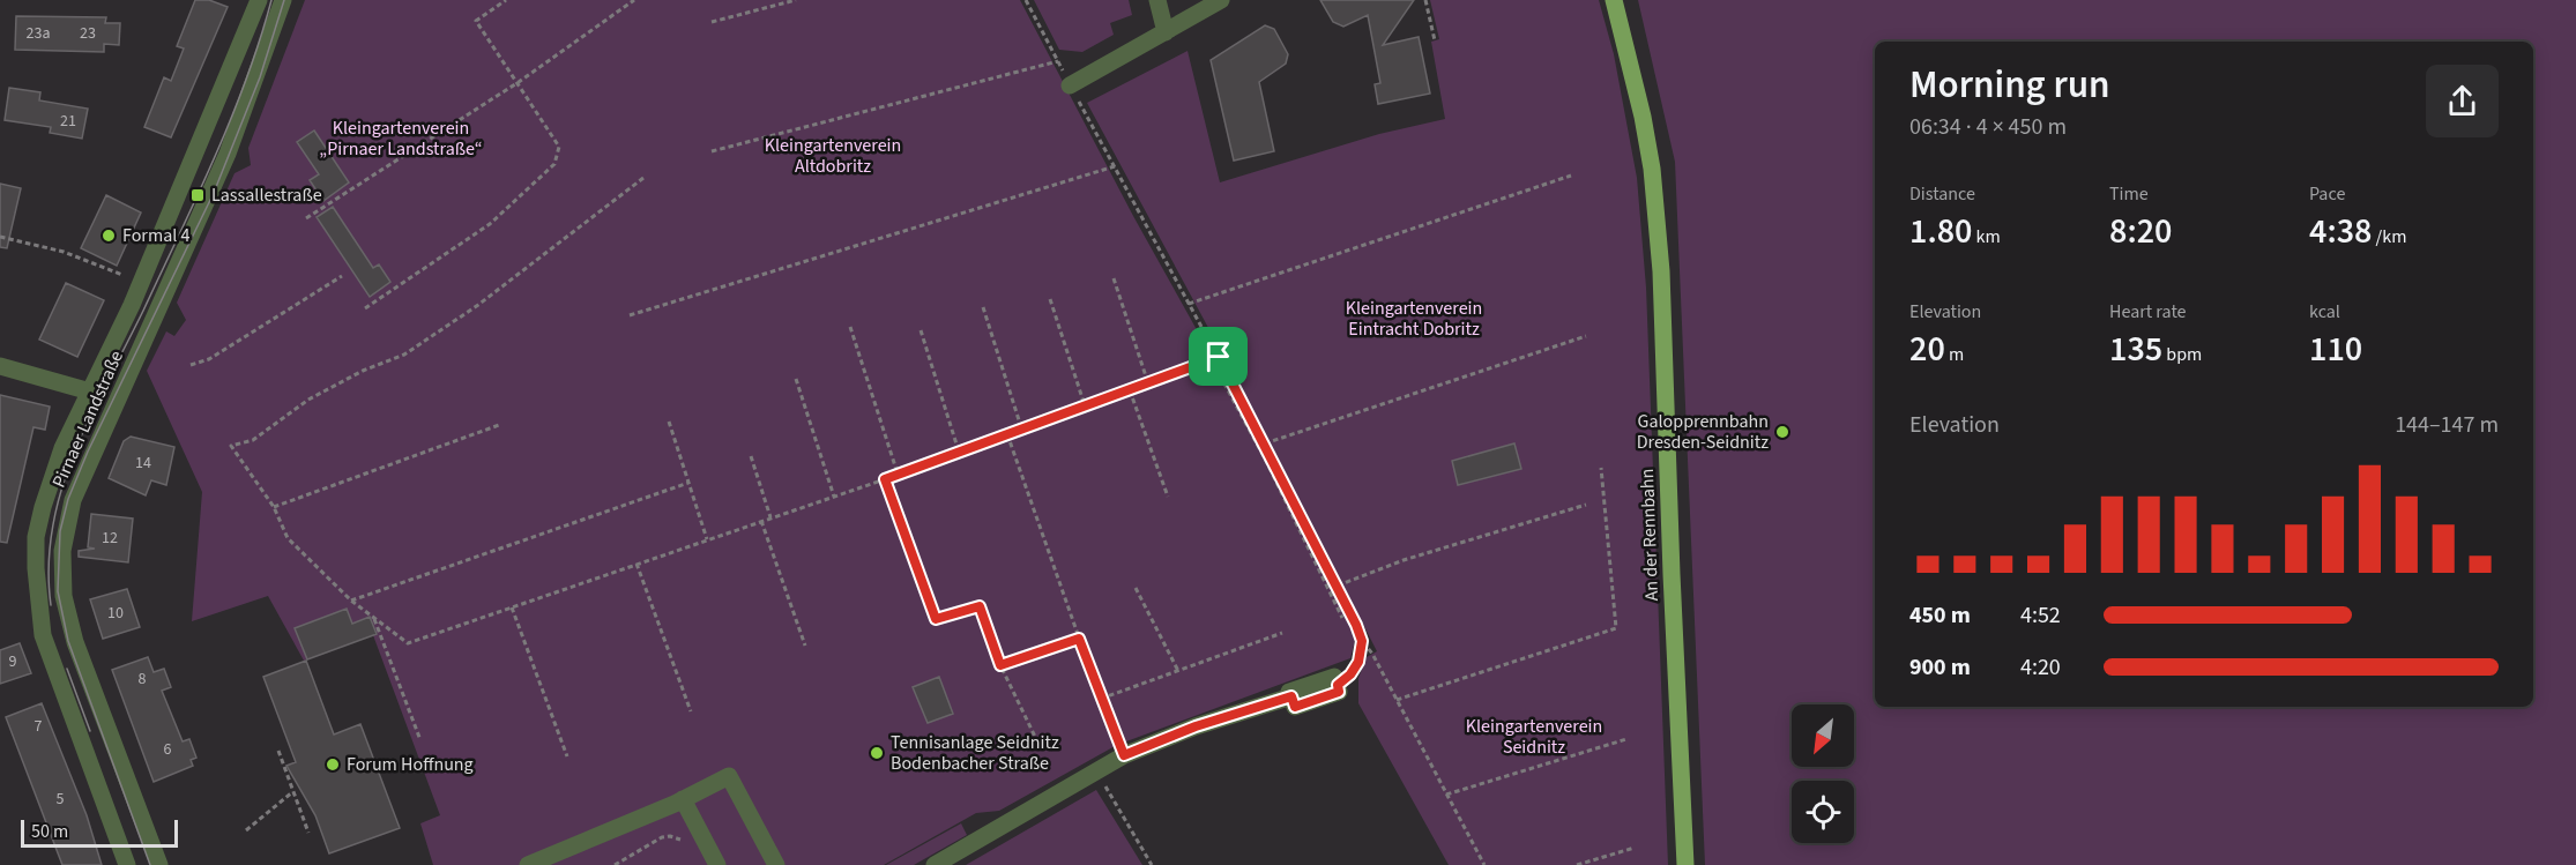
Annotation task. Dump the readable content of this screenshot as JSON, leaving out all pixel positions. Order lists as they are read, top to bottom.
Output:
{
  "streets": {
    "main road": ["An der Rennbahn"],
    "street": ["Pirnaer Landstraße"]
  },
  "parks": [
    "Kleingartenverein „Pirnaer Landstraße“",
    "Kleingartenverein Altdobritz",
    "Kleingartenverein Eintracht Dobritz",
    "Kleingartenverein Seidnitz"
  ],
  "places": {
    "transit": ["Lassallestraße"],
    "other": [
      "Formal 4",
      "Galopprennbahn Dresden-Seidnitz",
      "Tennisanlage Seidnitz Bodenbacher Straße",
      "Forum Hoffnung"
    ]
  },
  "house_numbers": [
    "23a",
    "23",
    "21",
    "14",
    "12",
    "10",
    "9",
    "8",
    "7",
    "6",
    "5"
  ],
  "scale_bar": "50 m",
  "north": "bottom left",
  "page": {
    "heading": ["Morning run", "06:34 · 4 × 450 m"],
    "stats": [
      ["Distance", "1.80 km"],
      ["Time", "8:20"],
      ["Pace", "4:38 /km"],
      ["Elevation", "20 m"],
      ["Heart rate", "135 bpm"],
      ["kcal", "110"]
    ],
    "chart": ["Elevation", "144–147 m"],
    "list": [
      {
        "name": "450 m",
        "note": "4:52"
      },
      {
        "name": "900 m",
        "note": "4:20"
      }
    ],
    "scale": "50 m"
  }
}
